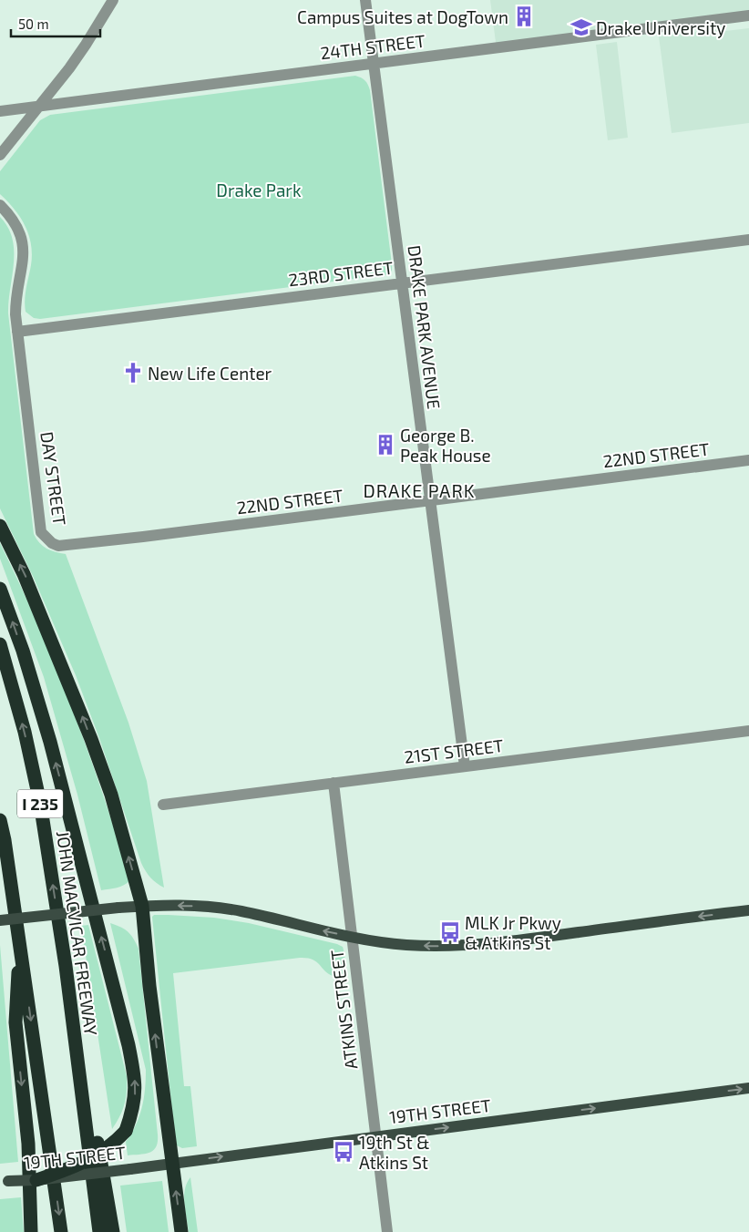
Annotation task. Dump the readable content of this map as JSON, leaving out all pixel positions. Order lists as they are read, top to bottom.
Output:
{
  "streets": {
    "highway": ["I 235", "JOHN MACVICAR FREEWAY"],
    "main road": ["19TH STREET"],
    "street": [
      "24TH STREET",
      "23RD STREET",
      "DRAKE PARK AVENUE",
      "22ND STREET",
      "DAY STREET",
      "21ST STREET",
      "ATKINS STREET"
    ]
  },
  "crossings": [
    ["24TH STREET", "DRAKE PARK AVENUE"],
    ["23RD STREET", "DRAKE PARK AVENUE"],
    ["23RD STREET", "DAY STREET"],
    ["DRAKE PARK AVENUE", "22ND STREET"],
    ["DRAKE PARK AVENUE", "21ST STREET"],
    ["22ND STREET", "DAY STREET"],
    ["21ST STREET", "ATKINS STREET"],
    ["ATKINS STREET", "19TH STREET"]
  ],
  "one_way": ["19TH STREET"],
  "districts": ["DRAKE PARK"],
  "parks": ["Drake Park"],
  "places": {
    "building": ["Campus Suites at DogTown", "George B. Peak House"],
    "school or university": ["Drake University"],
    "church": ["New Life Center"],
    "bus stop": ["MLK Jr Pkwy & Atkins St", "19th St & Atkins St"]
  },
  "scale_bar": "50 m"
}
